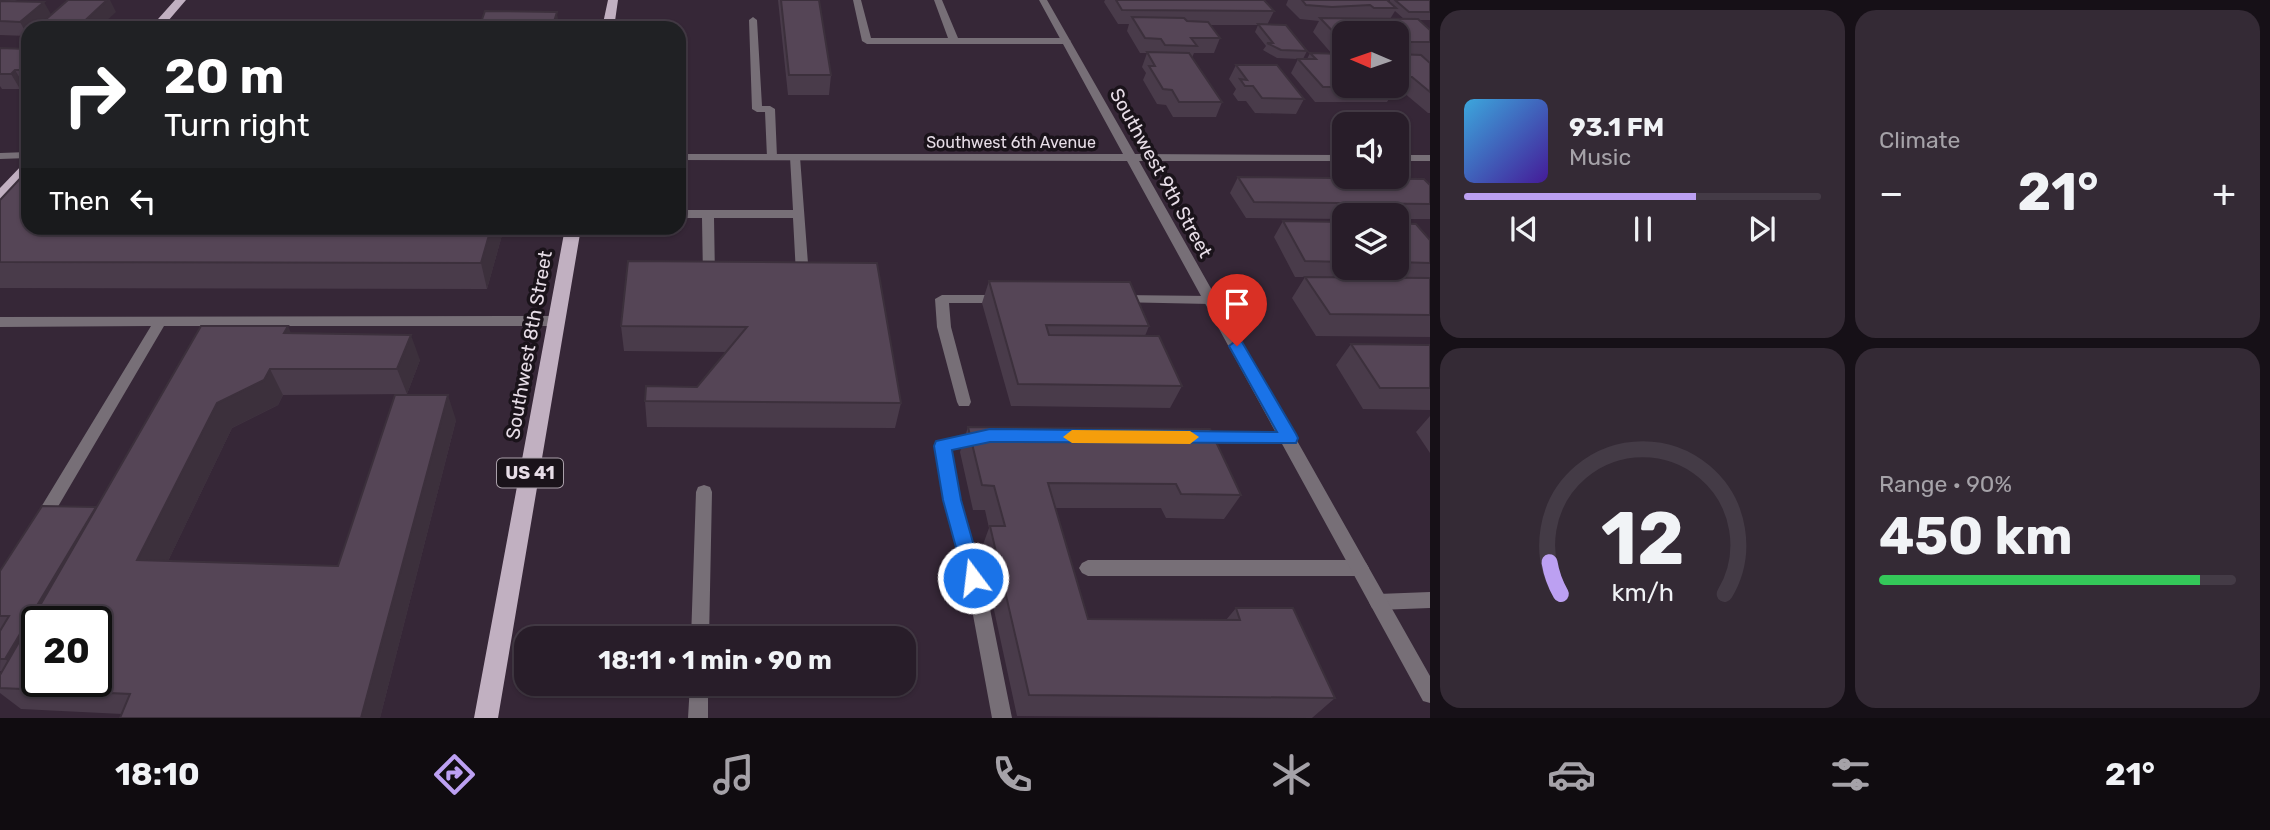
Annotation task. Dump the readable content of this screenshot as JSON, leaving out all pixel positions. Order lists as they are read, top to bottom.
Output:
{
  "streets": {
    "main road": ["Southwest 8th Street", "US 41"],
    "street": ["Southwest 6th Avenue", "Southwest 9th Street"]
  },
  "crossings": [
    ["Southwest 6th Avenue", "Southwest 9th Street"]
  ],
  "north": "left",
  "page": {
    "tile": [
      "Climate",
      ["Range · 90%", "450 km"]
    ],
    "turn": ["20 m", "Turn right"],
    "song": ["93.1 FM", "Music"],
    "heat": ["−", "21°", "+"],
    "then": "Then",
    "limit": "20",
    "trip": "18:11 · 1 min · 90 m",
    "tabs": ["18:10", "21°"],
    "gauge": ["12", "km/h"]
  }
}
